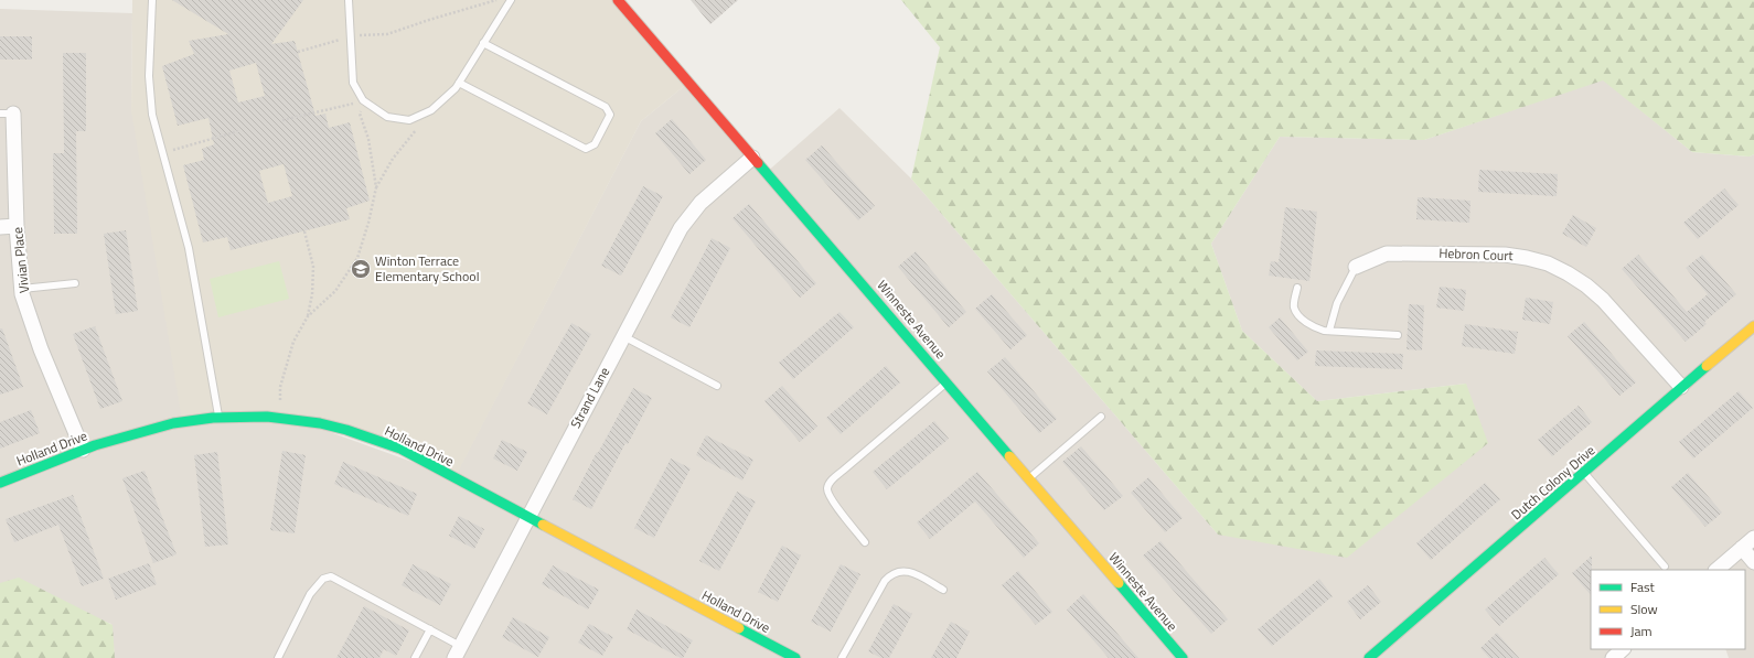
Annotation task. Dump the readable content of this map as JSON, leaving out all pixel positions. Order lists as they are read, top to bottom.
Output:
{
  "streets": {
    "street": [
      "Hebron Court",
      "Vivian Place",
      "Winneste Avenue",
      "Strand Lane",
      "Holland Drive",
      "Dutch Colony Drive"
    ]
  },
  "crossings": [
    ["Hebron Court", "Dutch Colony Drive"],
    ["Vivian Place", "Holland Drive"],
    ["Winneste Avenue", "Strand Lane"],
    ["Strand Lane", "Holland Drive"]
  ],
  "places": {
    "school or university": ["Winton Terrace Elementary School"]
  },
  "legend": ["Fast", "Slow", "Jam"]
}
